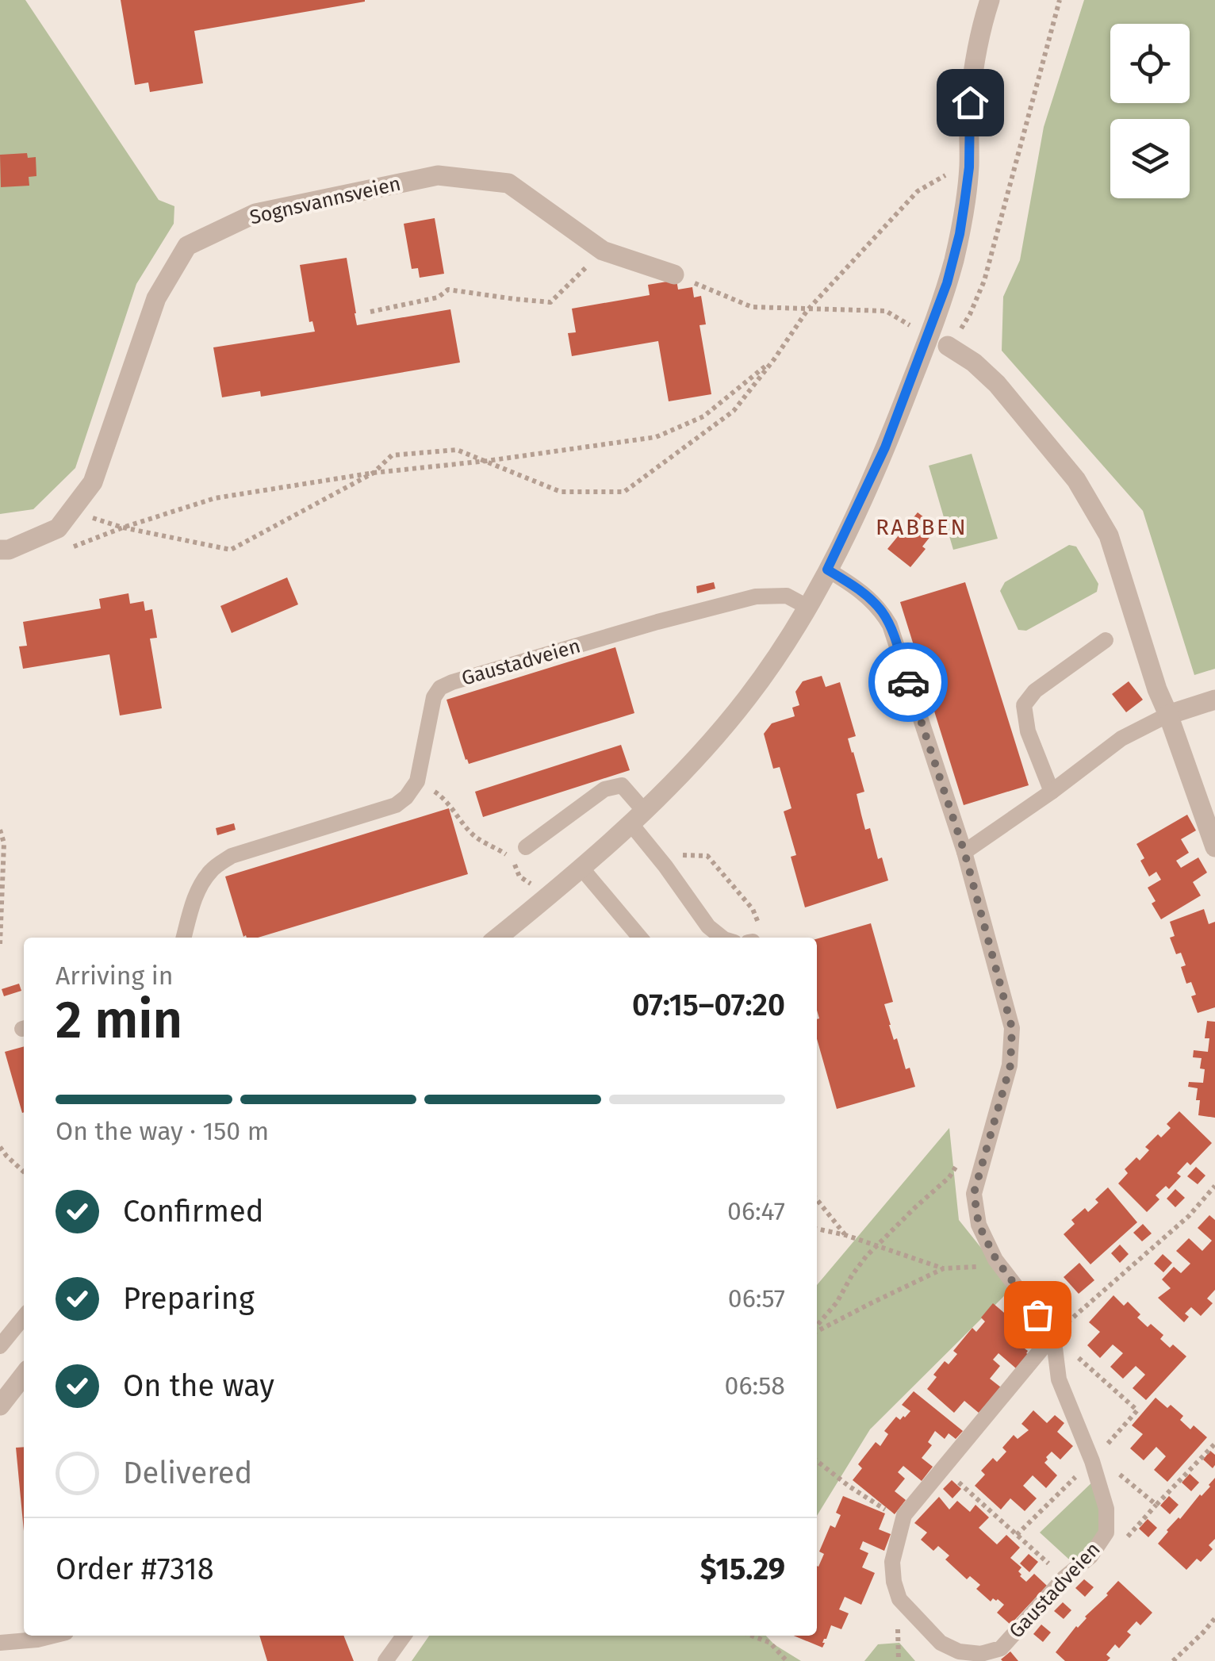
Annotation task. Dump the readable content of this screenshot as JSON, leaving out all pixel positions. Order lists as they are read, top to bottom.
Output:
{
  "streets": {
    "street": ["Sognsvannsveien"],
    "lane": ["Gaustadveien"]
  },
  "districts": ["RABBEN"],
  "page": {
    "heading": ["2 min", "Arriving in", "07:15–07:20"],
    "panel": ["Order #7318", "$15.29"],
    "bar": "On the way · 150 m",
    "list": [
      ["Confirmed", "06:47"],
      ["Preparing", "06:57"],
      ["On the way", "06:58"],
      "Delivered"
    ]
  }
}
